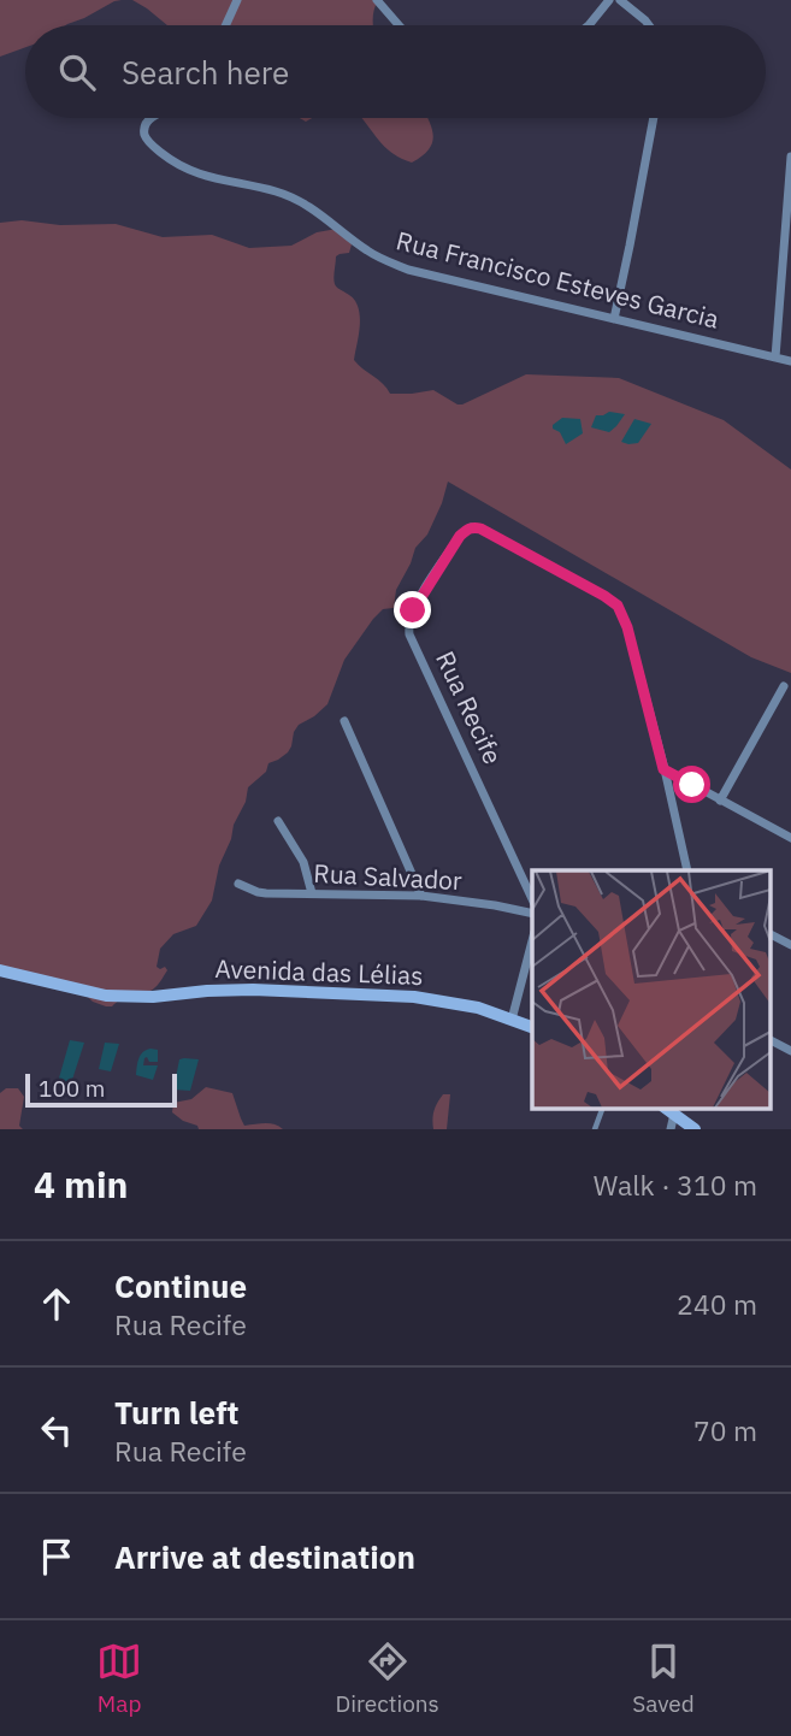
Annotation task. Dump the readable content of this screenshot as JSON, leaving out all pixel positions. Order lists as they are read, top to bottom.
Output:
{
  "streets": {
    "street": [
      "Rua Francisco Esteves Garcia",
      "Rua Recife",
      "Rua Salvador",
      "Avenida das Lélias"
    ]
  },
  "scale_bar": "100 m",
  "page": {
    "search": "Search here",
    "scale": "100 m",
    "heading": ["4 min", "Walk · 310 m"],
    "list": [
      ["Continue", "Rua Recife", "240 m"],
      ["Turn left", "Rua Recife", "70 m"],
      "Arrive at destination"
    ],
    "nav": ["Map", "Directions", "Saved"]
  }
}
